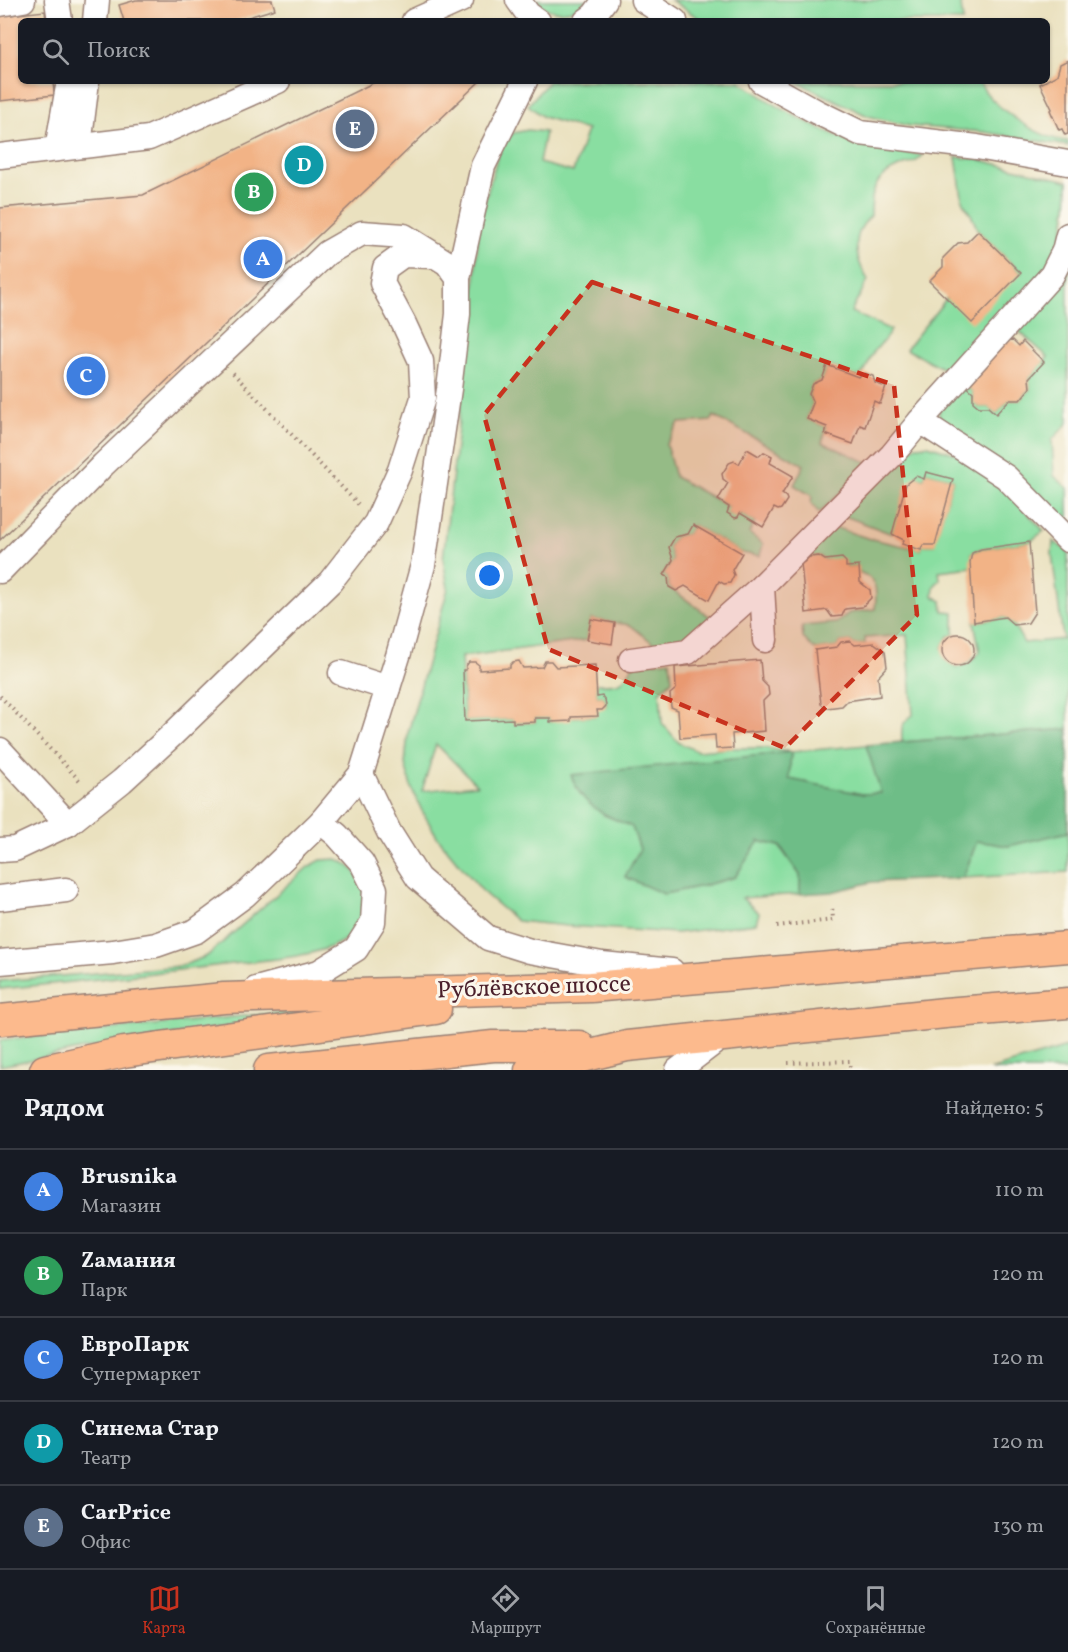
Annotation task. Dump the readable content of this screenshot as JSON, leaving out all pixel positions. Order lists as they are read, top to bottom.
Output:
{
  "streets": {
    "main road": ["Рублёвское шоссе"]
  },
  "page": {
    "search": "Поиск",
    "pins": [
      "E",
      "D",
      "B",
      "A",
      "C"
    ],
    "heading": ["Рядом", "Найдено: 5"],
    "list": [
      {
        "mark": "A",
        "name": "Brusnika",
        "note": "Магазин",
        "value": "110 m"
      },
      {
        "mark": "B",
        "name": "Zамания",
        "note": "Парк",
        "value": "120 m"
      },
      {
        "mark": "C",
        "name": "ЕвроПарк",
        "note": "Супермаркет",
        "value": "120 m"
      },
      {
        "mark": "D",
        "name": "Синема Стар",
        "note": "Театр",
        "value": "120 m"
      },
      {
        "mark": "E",
        "name": "CarPrice",
        "note": "Офис",
        "value": "130 m"
      }
    ],
    "nav": ["Карта", "Маршрут", "Сохранённые"]
  }
}
